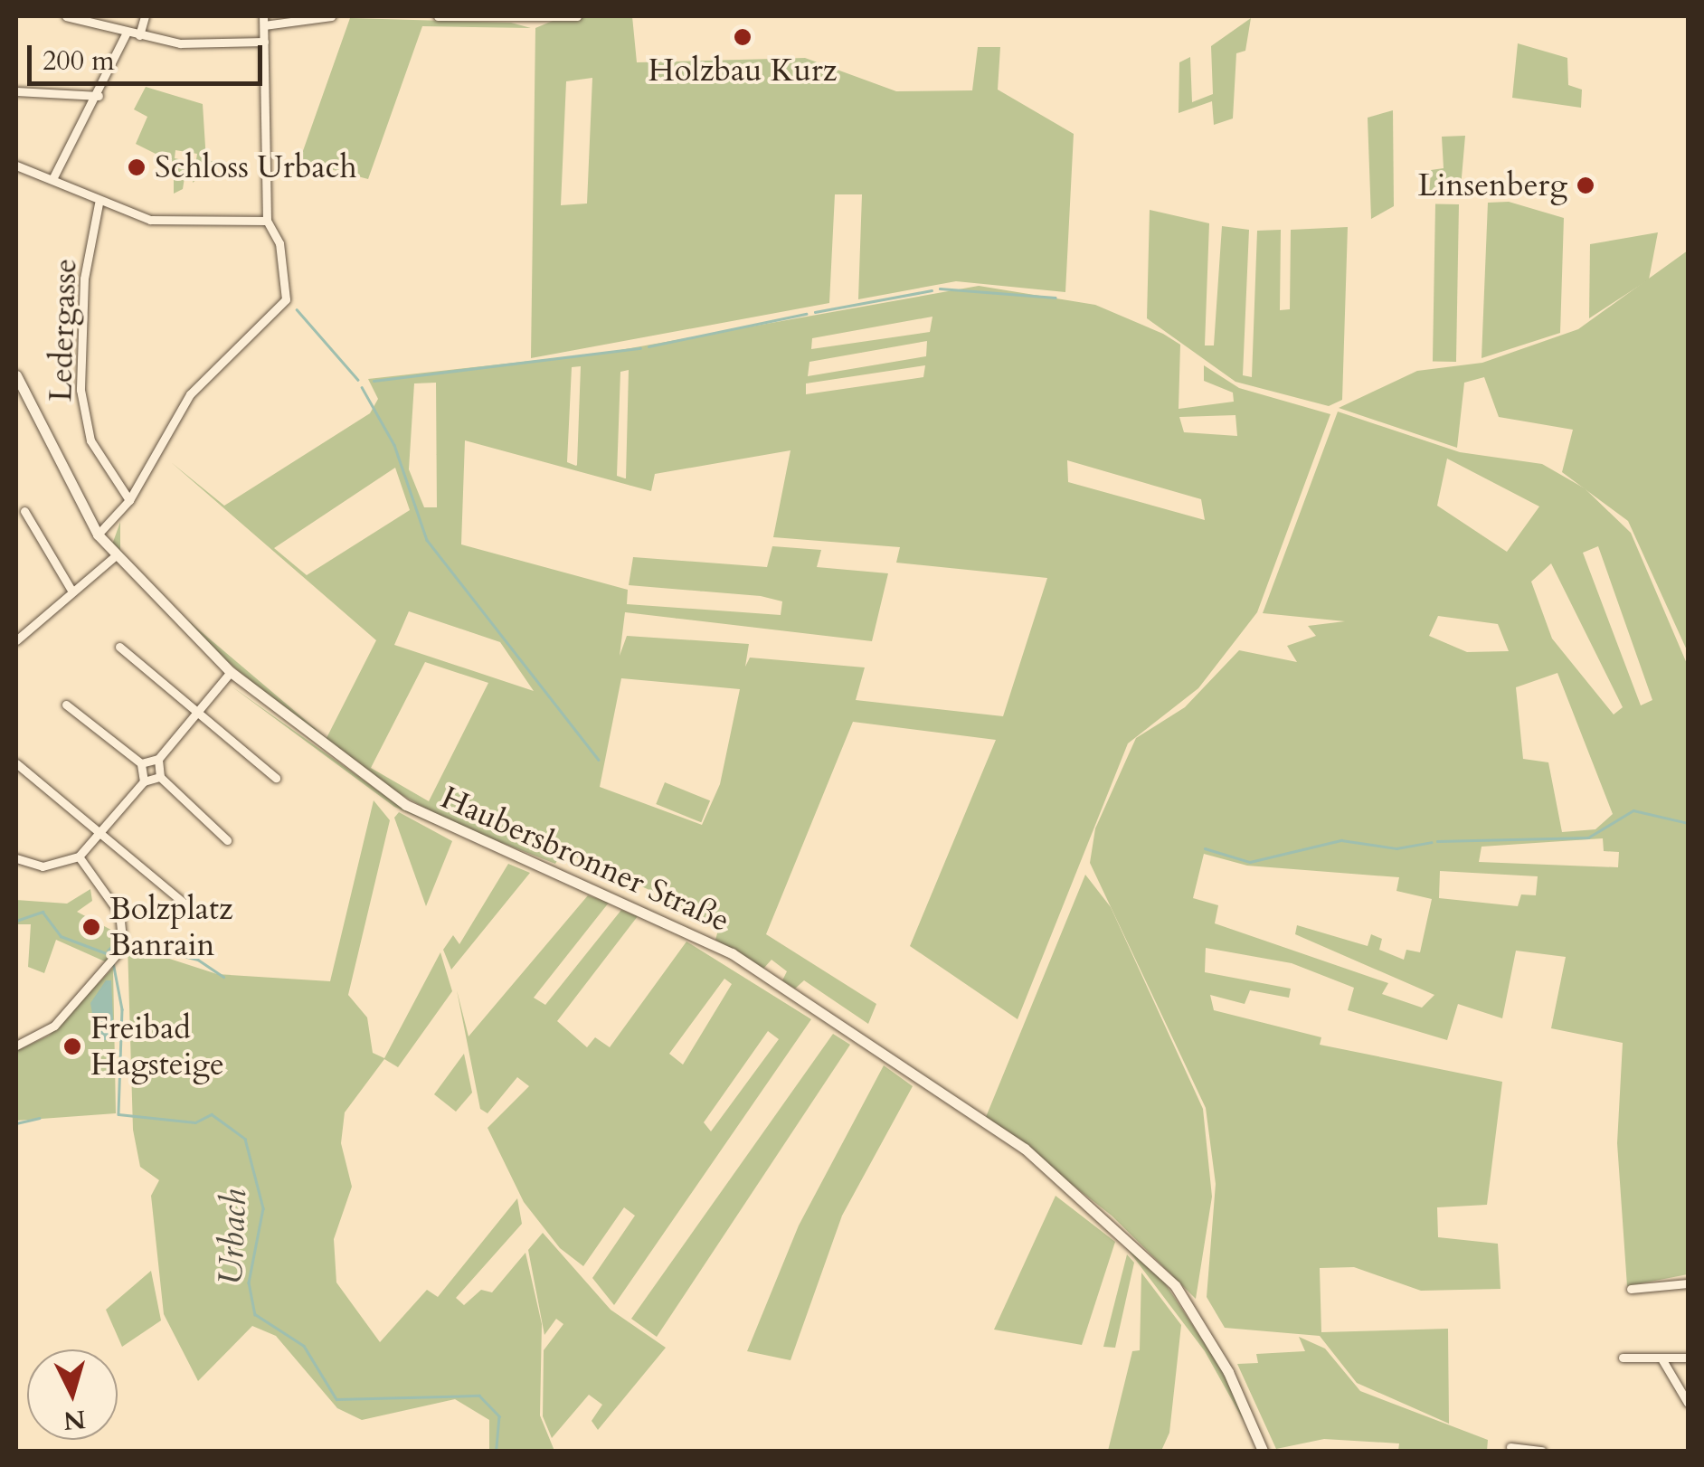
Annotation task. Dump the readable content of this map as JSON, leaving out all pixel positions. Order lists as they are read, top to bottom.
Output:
{
  "streets": {
    "street": ["Ledergasse", "Haubersbronner Straße"]
  },
  "water": ["Urbach"],
  "places": [
    "Holzbau Kurz",
    "Schloss Urbach",
    "Linsenberg",
    "Bolzplatz Banrain",
    "Freibad Hagsteige"
  ],
  "scale_bar": "200 m",
  "north": "bottom"
}
